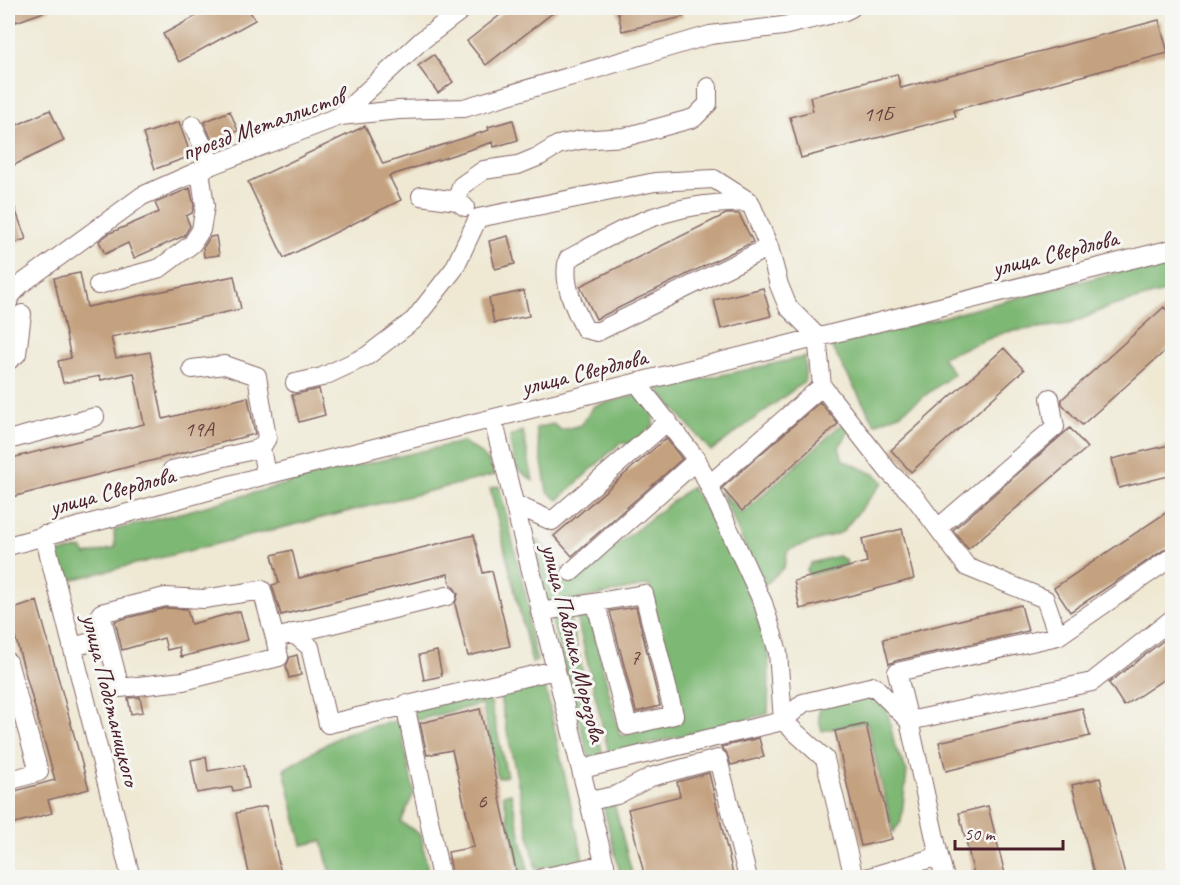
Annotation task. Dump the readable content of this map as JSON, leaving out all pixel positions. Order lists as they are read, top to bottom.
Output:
{
  "streets": {
    "street": [
      "проезд Металлистов",
      "улица Свердлова",
      "улица Павлика Морозова",
      "улица Подстаницкого"
    ]
  },
  "crossings": [
    ["улица Свердлова", "улица Павлика Морозова"],
    ["улица Свердлова", "улица Подстаницкого"]
  ],
  "house_numbers": [
    "11Б",
    "19А",
    "7",
    "6"
  ],
  "scale_bar": "50 m"
}
